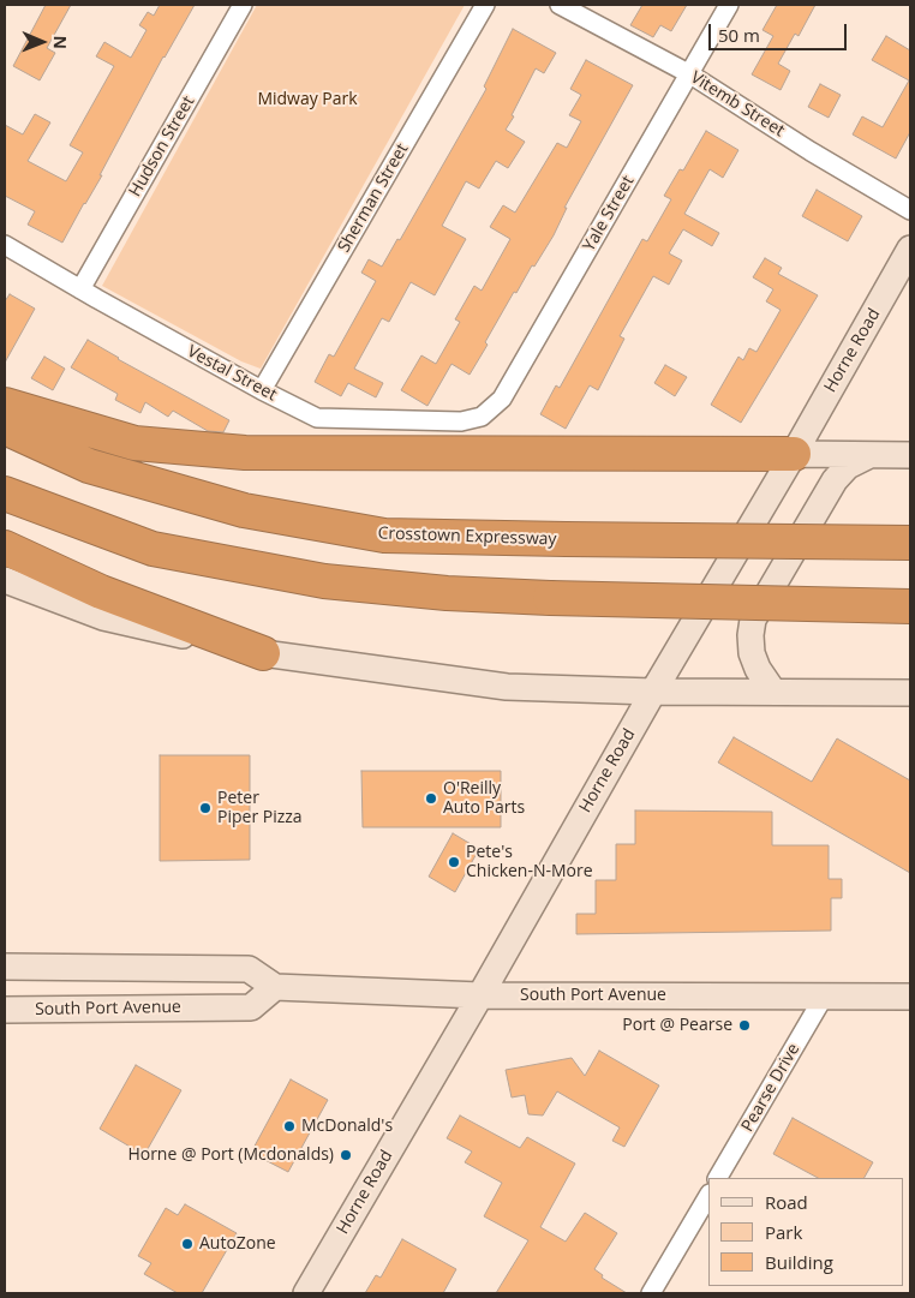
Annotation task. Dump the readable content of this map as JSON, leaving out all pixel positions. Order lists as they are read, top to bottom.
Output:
{
  "streets": {
    "highway": ["Crosstown Expressway"],
    "main road": ["Horne Road", "South Port Avenue"],
    "street": [
      "Vitemb Street",
      "Hudson Street",
      "Sherman Street",
      "Yale Street",
      "Vestal Street",
      "Pearse Drive"
    ]
  },
  "crossings": [
    ["Vitemb Street", "Yale Street"],
    ["Hudson Street", "Vestal Street"],
    ["Sherman Street", "Vestal Street"],
    ["Yale Street", "Vestal Street"],
    ["Horne Road", "South Port Avenue"],
    ["South Port Avenue", "Pearse Drive"]
  ],
  "parks": ["Midway Park"],
  "places": [
    "O'Reilly Auto Parts",
    "Peter Piper Pizza",
    "Pete's Chicken-N-More",
    "Port @ Pearse",
    "McDonald's",
    "Horne @ Port (Mcdonalds)",
    "AutoZone"
  ],
  "legend": ["Road", "Park", "Building"],
  "scale_bar": "50 m",
  "north": "right"
}
